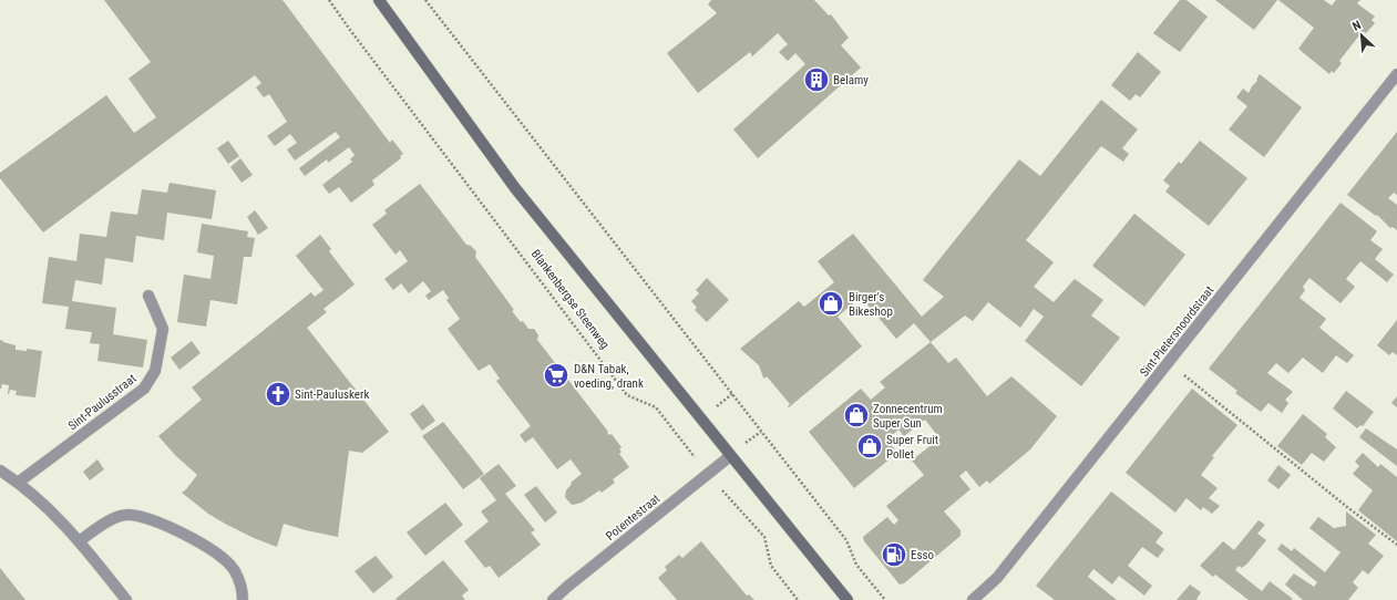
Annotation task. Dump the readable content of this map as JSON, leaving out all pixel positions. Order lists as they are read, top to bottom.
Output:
{
  "streets": {
    "main road": ["Blankenbergse Steenweg"],
    "street": ["Sint-Pietersnoordstraat", "Sint-Paulusstraat", "Potentestraat"]
  },
  "crossings": [
    ["Blankenbergse Steenweg", "Potentestraat"]
  ],
  "places": {
    "building": ["Belamy"],
    "shop": ["Birger's Bikeshop", "Zonnecentrum Super Sun", "Super Fruit Pollet"],
    "supermarket": ["D&N Tabak, voeding, drank"],
    "church": ["Sint-Pauluskerk"],
    "fuel station": ["Esso"]
  },
  "north": "top left"
}
